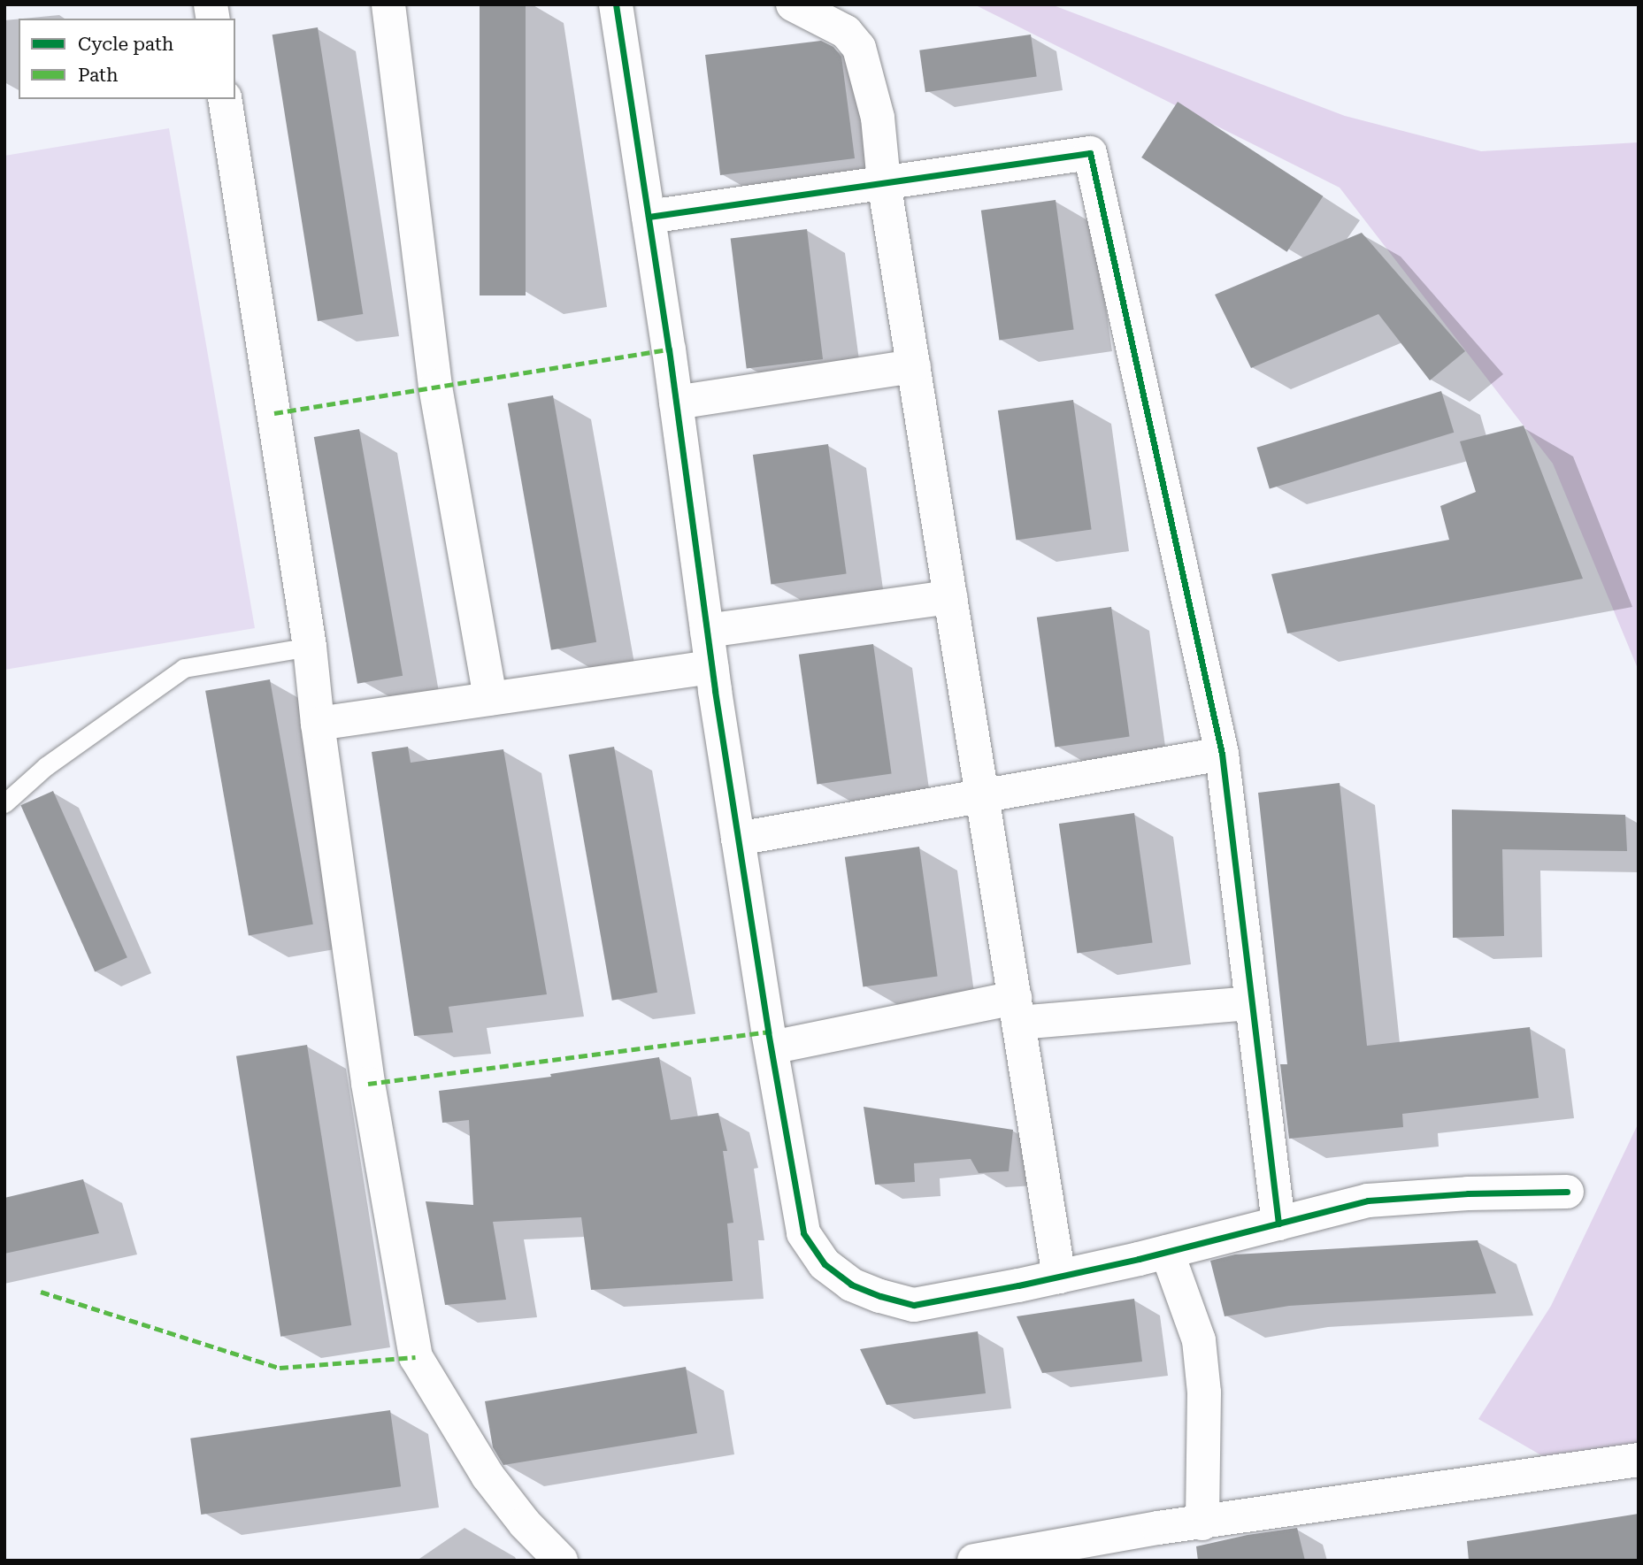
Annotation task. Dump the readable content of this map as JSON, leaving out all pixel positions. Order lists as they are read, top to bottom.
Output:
{
  "legend": ["Cycle path", "Path"]
}
